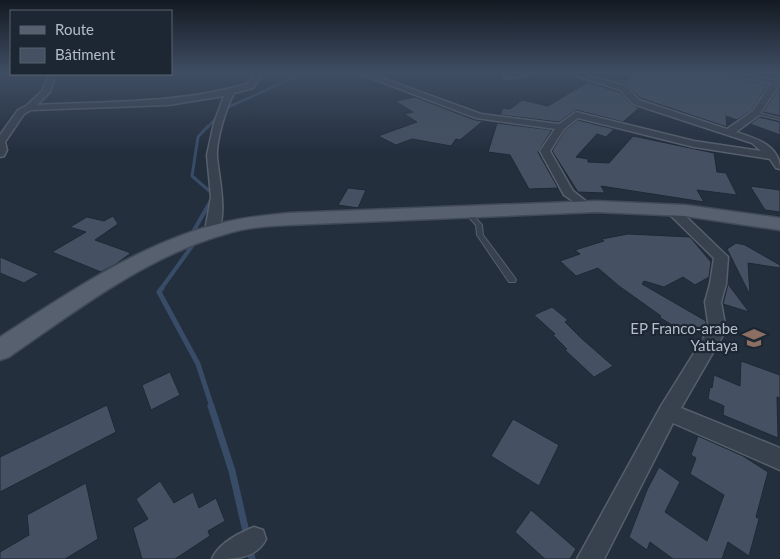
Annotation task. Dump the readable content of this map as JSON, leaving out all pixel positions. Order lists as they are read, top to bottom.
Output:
{
  "places": {
    "school or university": ["EP Franco-arabe Yattaya"]
  },
  "legend": ["Route", "Bâtiment"]
}
